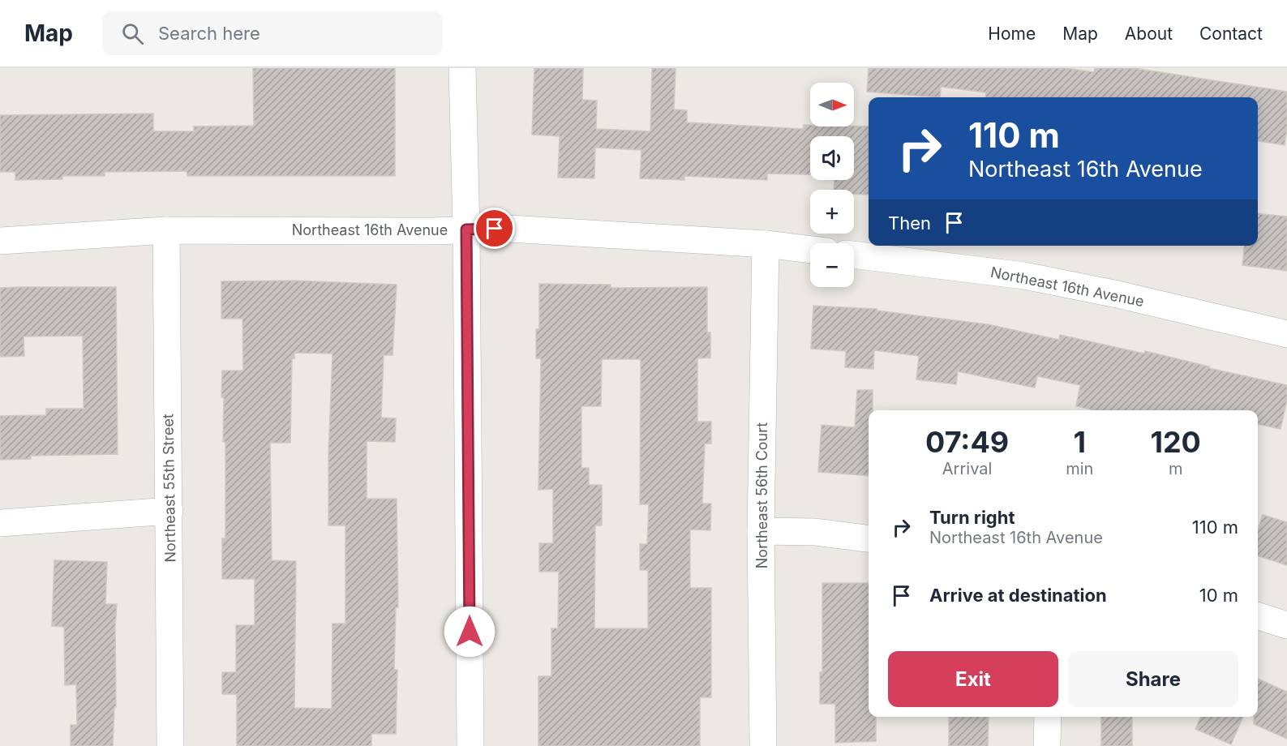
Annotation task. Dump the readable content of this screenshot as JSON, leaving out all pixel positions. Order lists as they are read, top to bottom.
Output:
{
  "streets": {
    "street": ["Northeast 16th Avenue", "Northeast 55th Street", "Northeast 56th Court"]
  },
  "crossings": [
    ["Northeast 16th Avenue", "Northeast 55th Street"],
    ["Northeast 16th Avenue", "Northeast 56th Court"]
  ],
  "north": "right",
  "page": {
    "header": "Map",
    "search": "Search here",
    "nav": [
      "Home",
      "Map",
      "About",
      "Contact"
    ],
    "map_buttons": ["+", "−"],
    "turn": ["110 m", "Northeast 16th Avenue"],
    "then": "Then",
    "eta": [
      "07:49",
      "Arrival",
      "1",
      "min",
      "120",
      "m"
    ],
    "list": [
      {
        "name": "Turn right",
        "note": "Northeast 16th Avenue",
        "value": "110 m"
      },
      {
        "name": "Arrive at destination",
        "value": "10 m"
      }
    ],
    "buttons": ["Exit", "Share"]
  }
}
